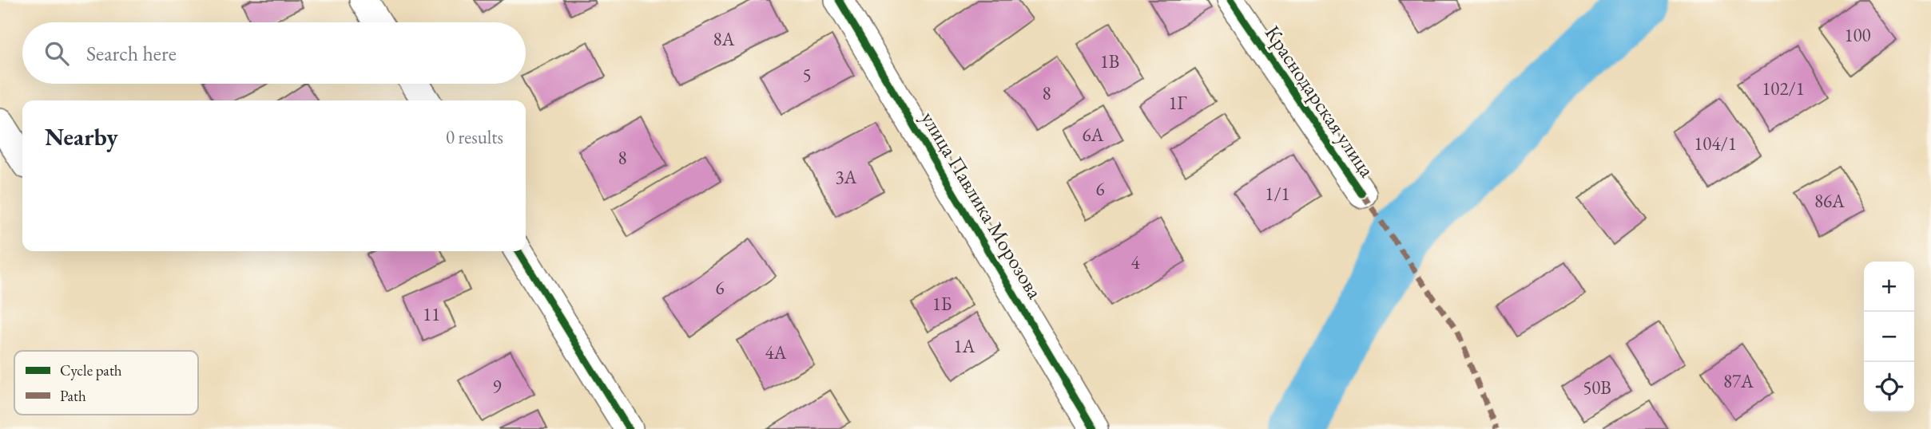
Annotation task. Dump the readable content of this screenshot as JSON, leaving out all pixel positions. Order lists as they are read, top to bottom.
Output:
{
  "streets": {
    "street": ["Краснодарская улица", "улица Павлика Морозова"]
  },
  "house_numbers": [
    "100",
    "8А",
    "1В",
    "5",
    "102/1",
    "8",
    "1Г",
    "6А",
    "104/1",
    "8",
    "3А",
    "6",
    "1/1",
    "86А",
    "4",
    "6",
    "1Б",
    "11",
    "1А",
    "4А",
    "87А",
    "9",
    "50В"
  ],
  "legend": ["Cycle path", "Path"],
  "page": {
    "search": "Search here",
    "heading": ["Nearby", "0 results"],
    "map_buttons": ["+", "−"]
  }
}
